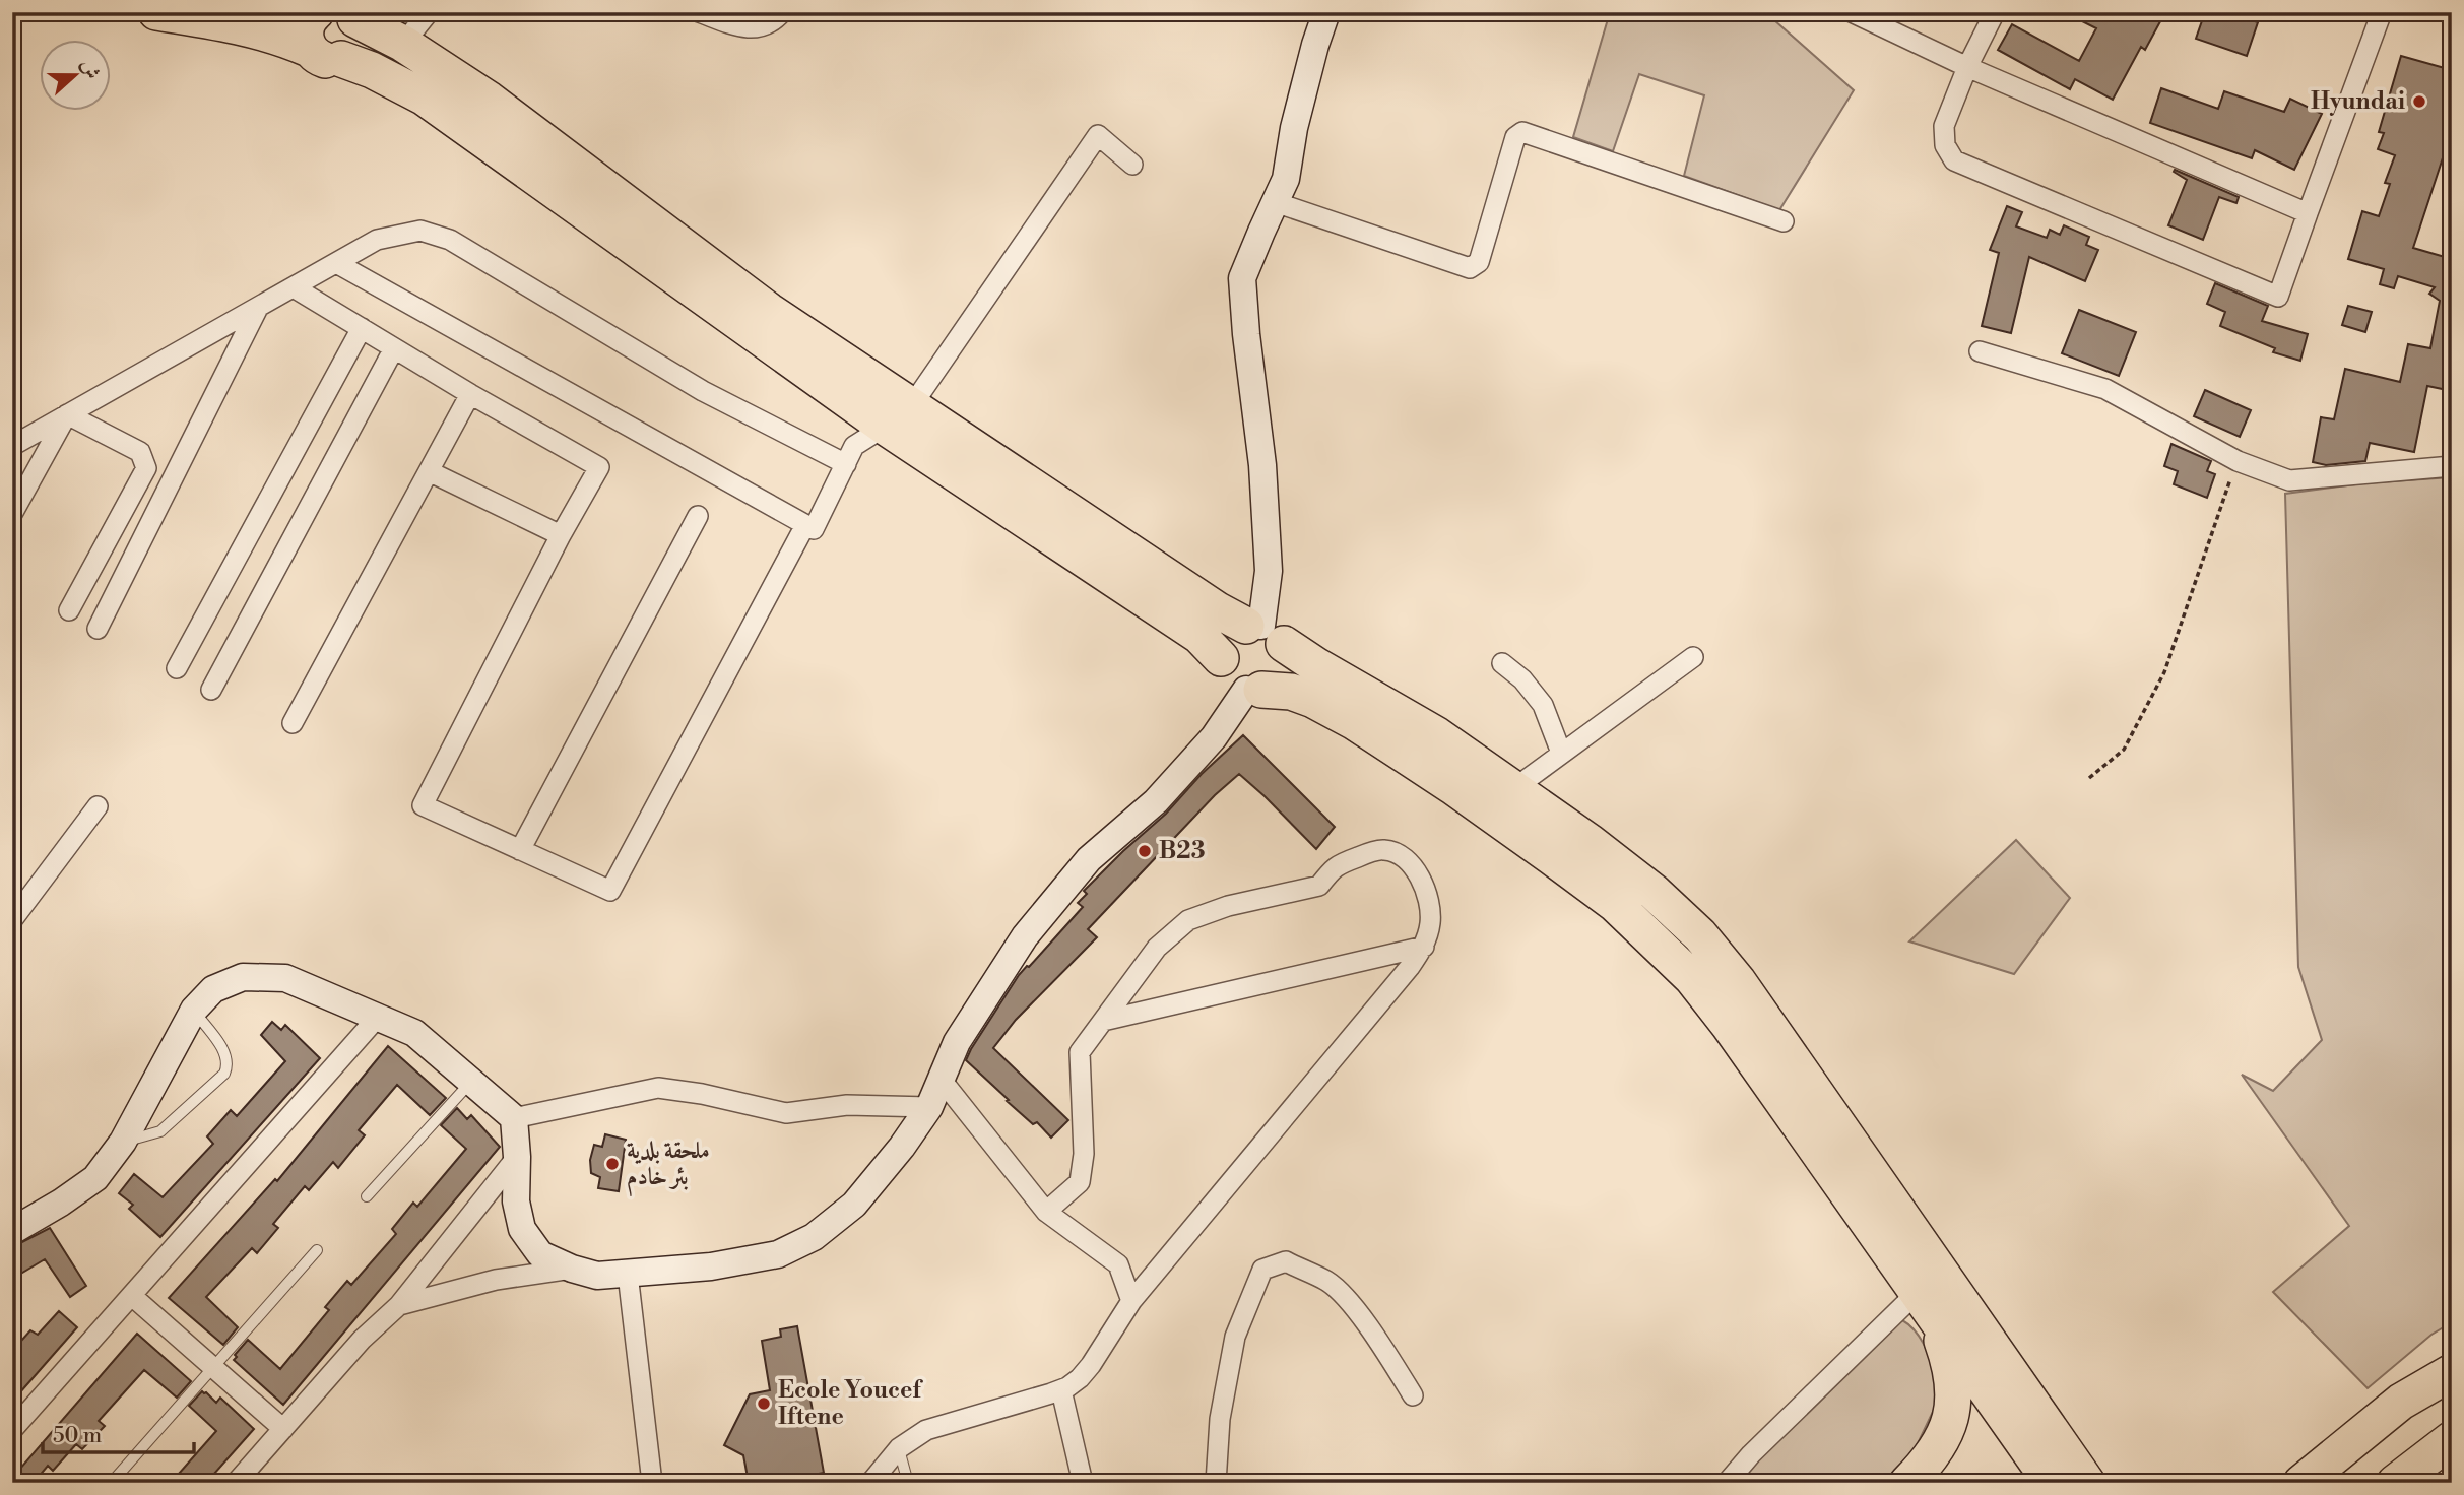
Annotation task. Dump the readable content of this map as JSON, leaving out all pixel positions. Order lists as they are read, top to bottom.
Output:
{
  "places": [
    "Hyundai",
    "B23",
    "ملحقة بلدية بئر خادم",
    "Ecole Youcef Iftene"
  ],
  "scale_bar": "50 m",
  "north": "right"
}
